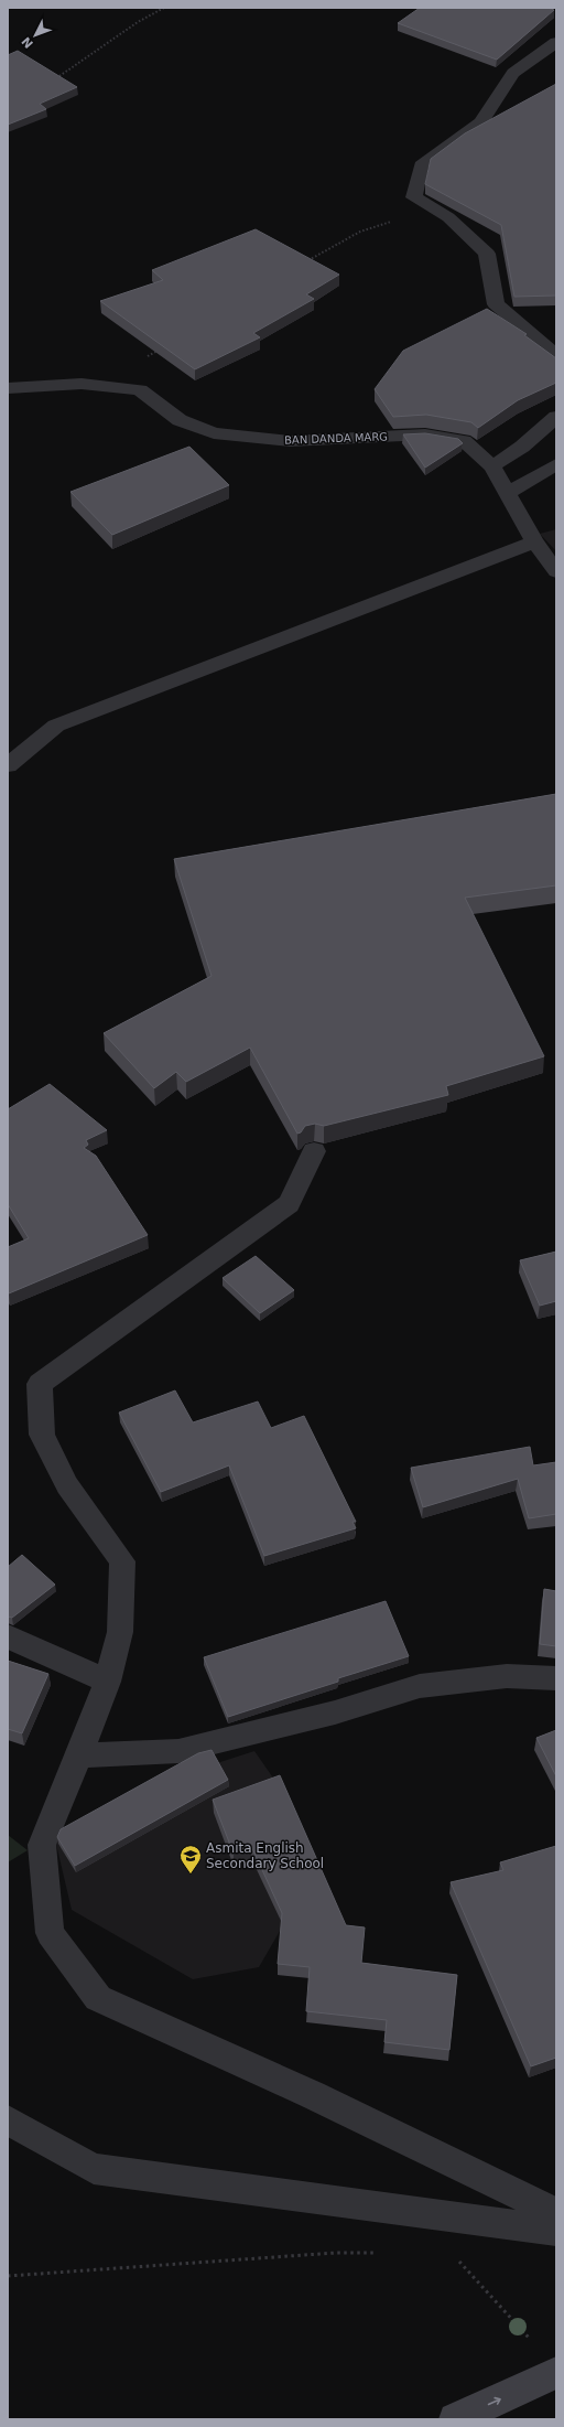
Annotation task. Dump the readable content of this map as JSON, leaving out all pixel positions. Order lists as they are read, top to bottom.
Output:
{
  "streets": {
    "street": ["BAN DANDA MARG"]
  },
  "places": {
    "school or university": ["Asmita English Secondary School"]
  },
  "north": "bottom left"
}
